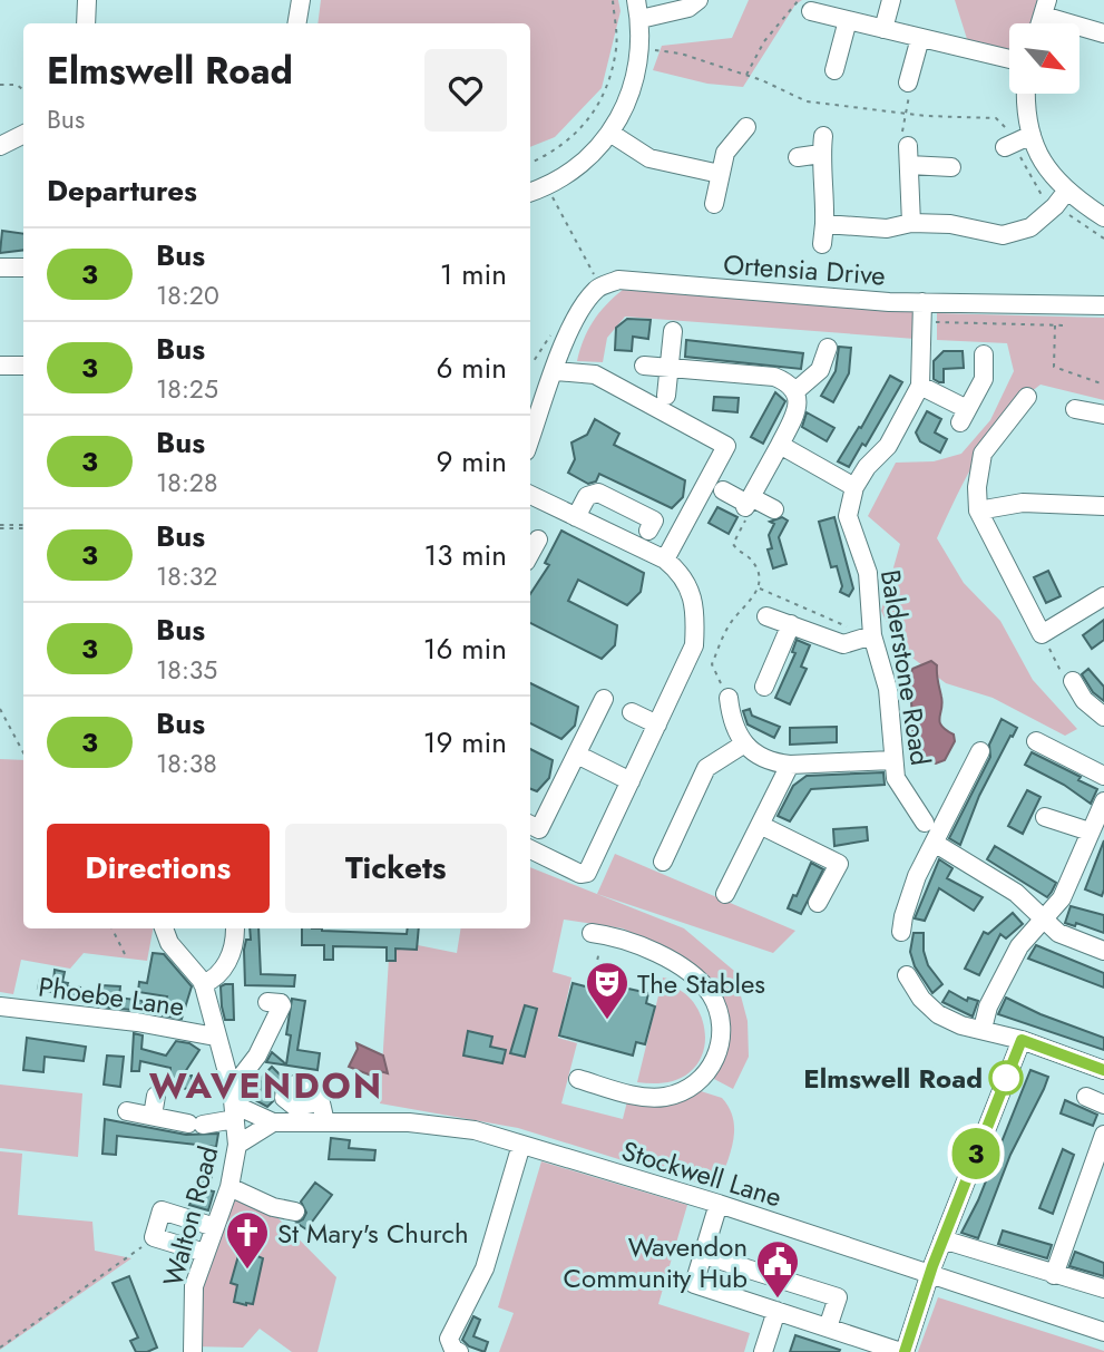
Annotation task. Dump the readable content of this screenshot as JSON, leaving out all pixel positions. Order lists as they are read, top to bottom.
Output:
{
  "streets": {
    "street": [
      "Ortensia Drive",
      "Balderstone Road",
      "Phoebe Lane",
      "Stockwell Lane",
      "Walton Road"
    ]
  },
  "crossings": [
    ["Phoebe Lane", "Walton Road"],
    ["Stockwell Lane", "Walton Road"]
  ],
  "districts": ["WAVENDON"],
  "places": {
    "theatre": ["The Stables"],
    "other": ["Elmswell Road"],
    "church": ["St Mary's Church"],
    "public building": ["Wavendon Community Hub"]
  },
  "lines": ["bus line 3"],
  "north": "bottom right",
  "page": {
    "on_map": "3",
    "heading": [
      ["Elmswell Road", "Bus"],
      "Departures"
    ],
    "list": [
      {
        "mark": "3",
        "name": "Bus",
        "note": "18:20",
        "value": "1 min"
      },
      {
        "mark": "3",
        "name": "Bus",
        "note": "18:25",
        "value": "6 min"
      },
      {
        "mark": "3",
        "name": "Bus",
        "note": "18:28",
        "value": "9 min"
      },
      {
        "mark": "3",
        "name": "Bus",
        "note": "18:32",
        "value": "13 min"
      },
      {
        "mark": "3",
        "name": "Bus",
        "note": "18:35",
        "value": "16 min"
      },
      {
        "mark": "3",
        "name": "Bus",
        "note": "18:38",
        "value": "19 min"
      }
    ],
    "buttons": ["Directions", "Tickets"]
  }
}
